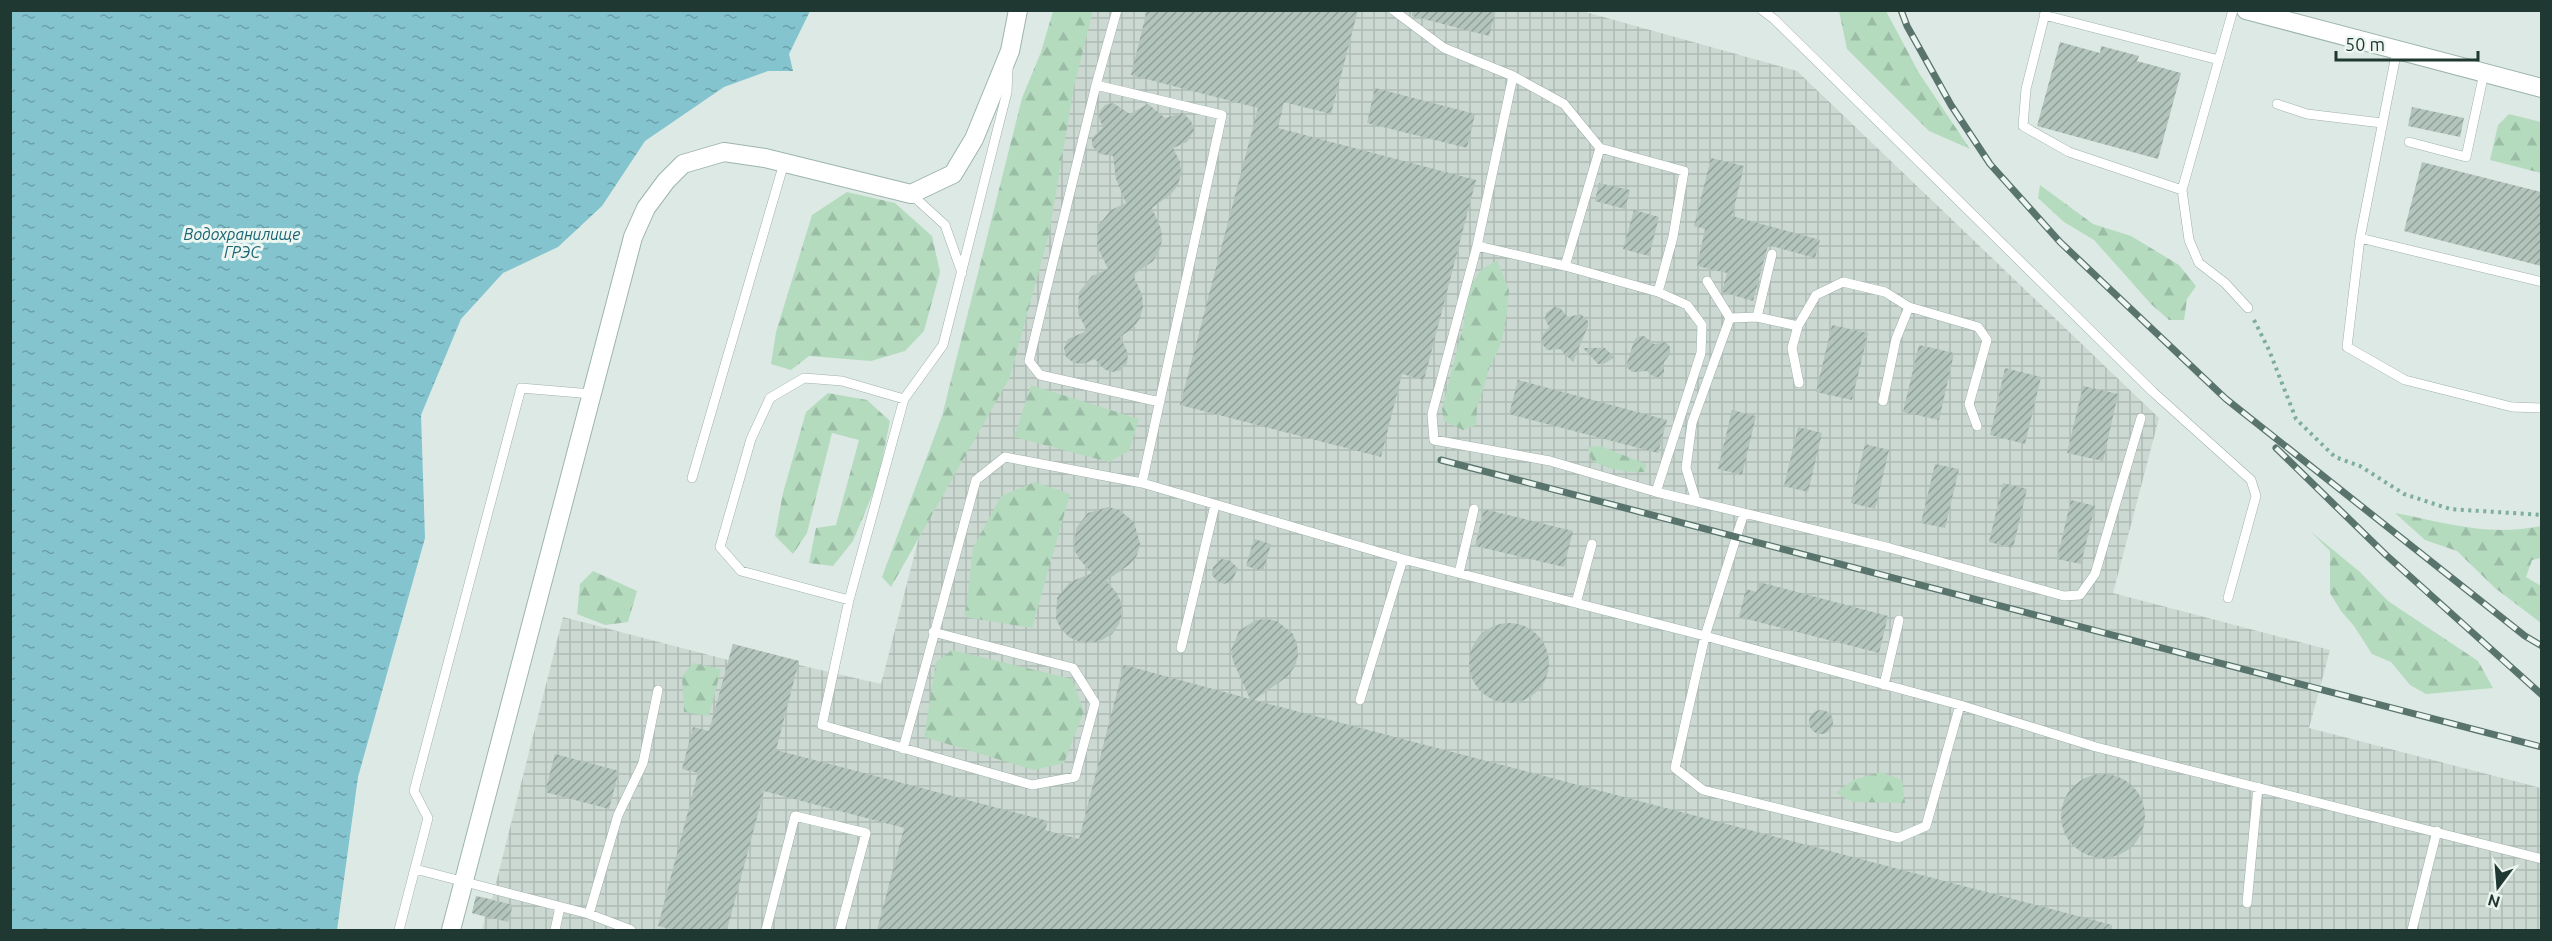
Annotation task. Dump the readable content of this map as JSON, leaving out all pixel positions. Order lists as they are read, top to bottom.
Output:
{
  "water": ["Водохранилище ГРЭС"],
  "scale_bar": "50 m",
  "north": "bottom"
}
